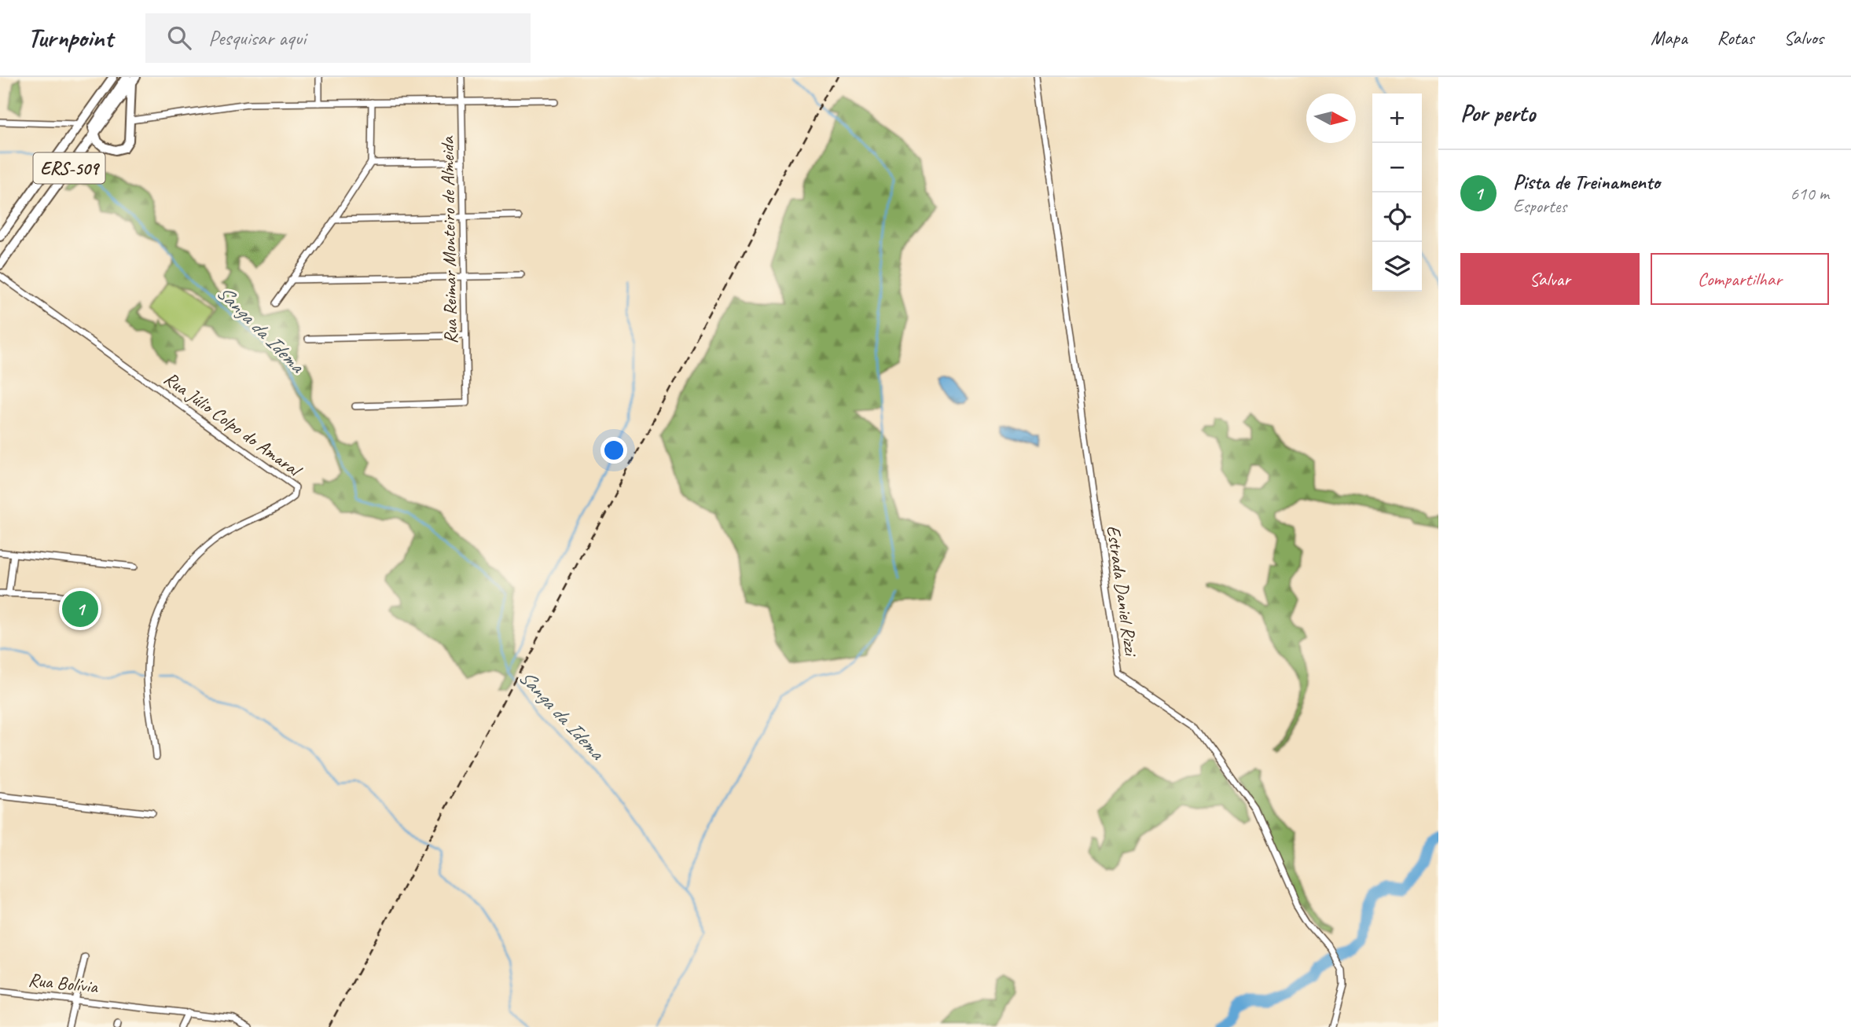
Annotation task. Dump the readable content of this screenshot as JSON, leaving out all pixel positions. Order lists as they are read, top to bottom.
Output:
{
  "streets": {
    "highway": ["ERS-509"],
    "street": [
      "Rua Reimar Monteiro de Almeida",
      "Rua Júlio Colpo do Amaral",
      "Estrada Daniel Rizzi",
      "Rua Bolívia"
    ]
  },
  "water": ["Sanga da Idema"],
  "north": "right",
  "page": {
    "header": "Turnpoint",
    "search": "Pesquisar aqui",
    "nav": ["Mapa", "Rotas", "Salvos"],
    "heading": "Por perto",
    "map_buttons": ["+", "−"],
    "list": [
      {
        "mark": "1",
        "name": "Pista de Treinamento",
        "note": "Esportes",
        "value": "610 m"
      }
    ],
    "buttons": ["Salvar", "Compartilhar"],
    "pins": "1"
  }
}
